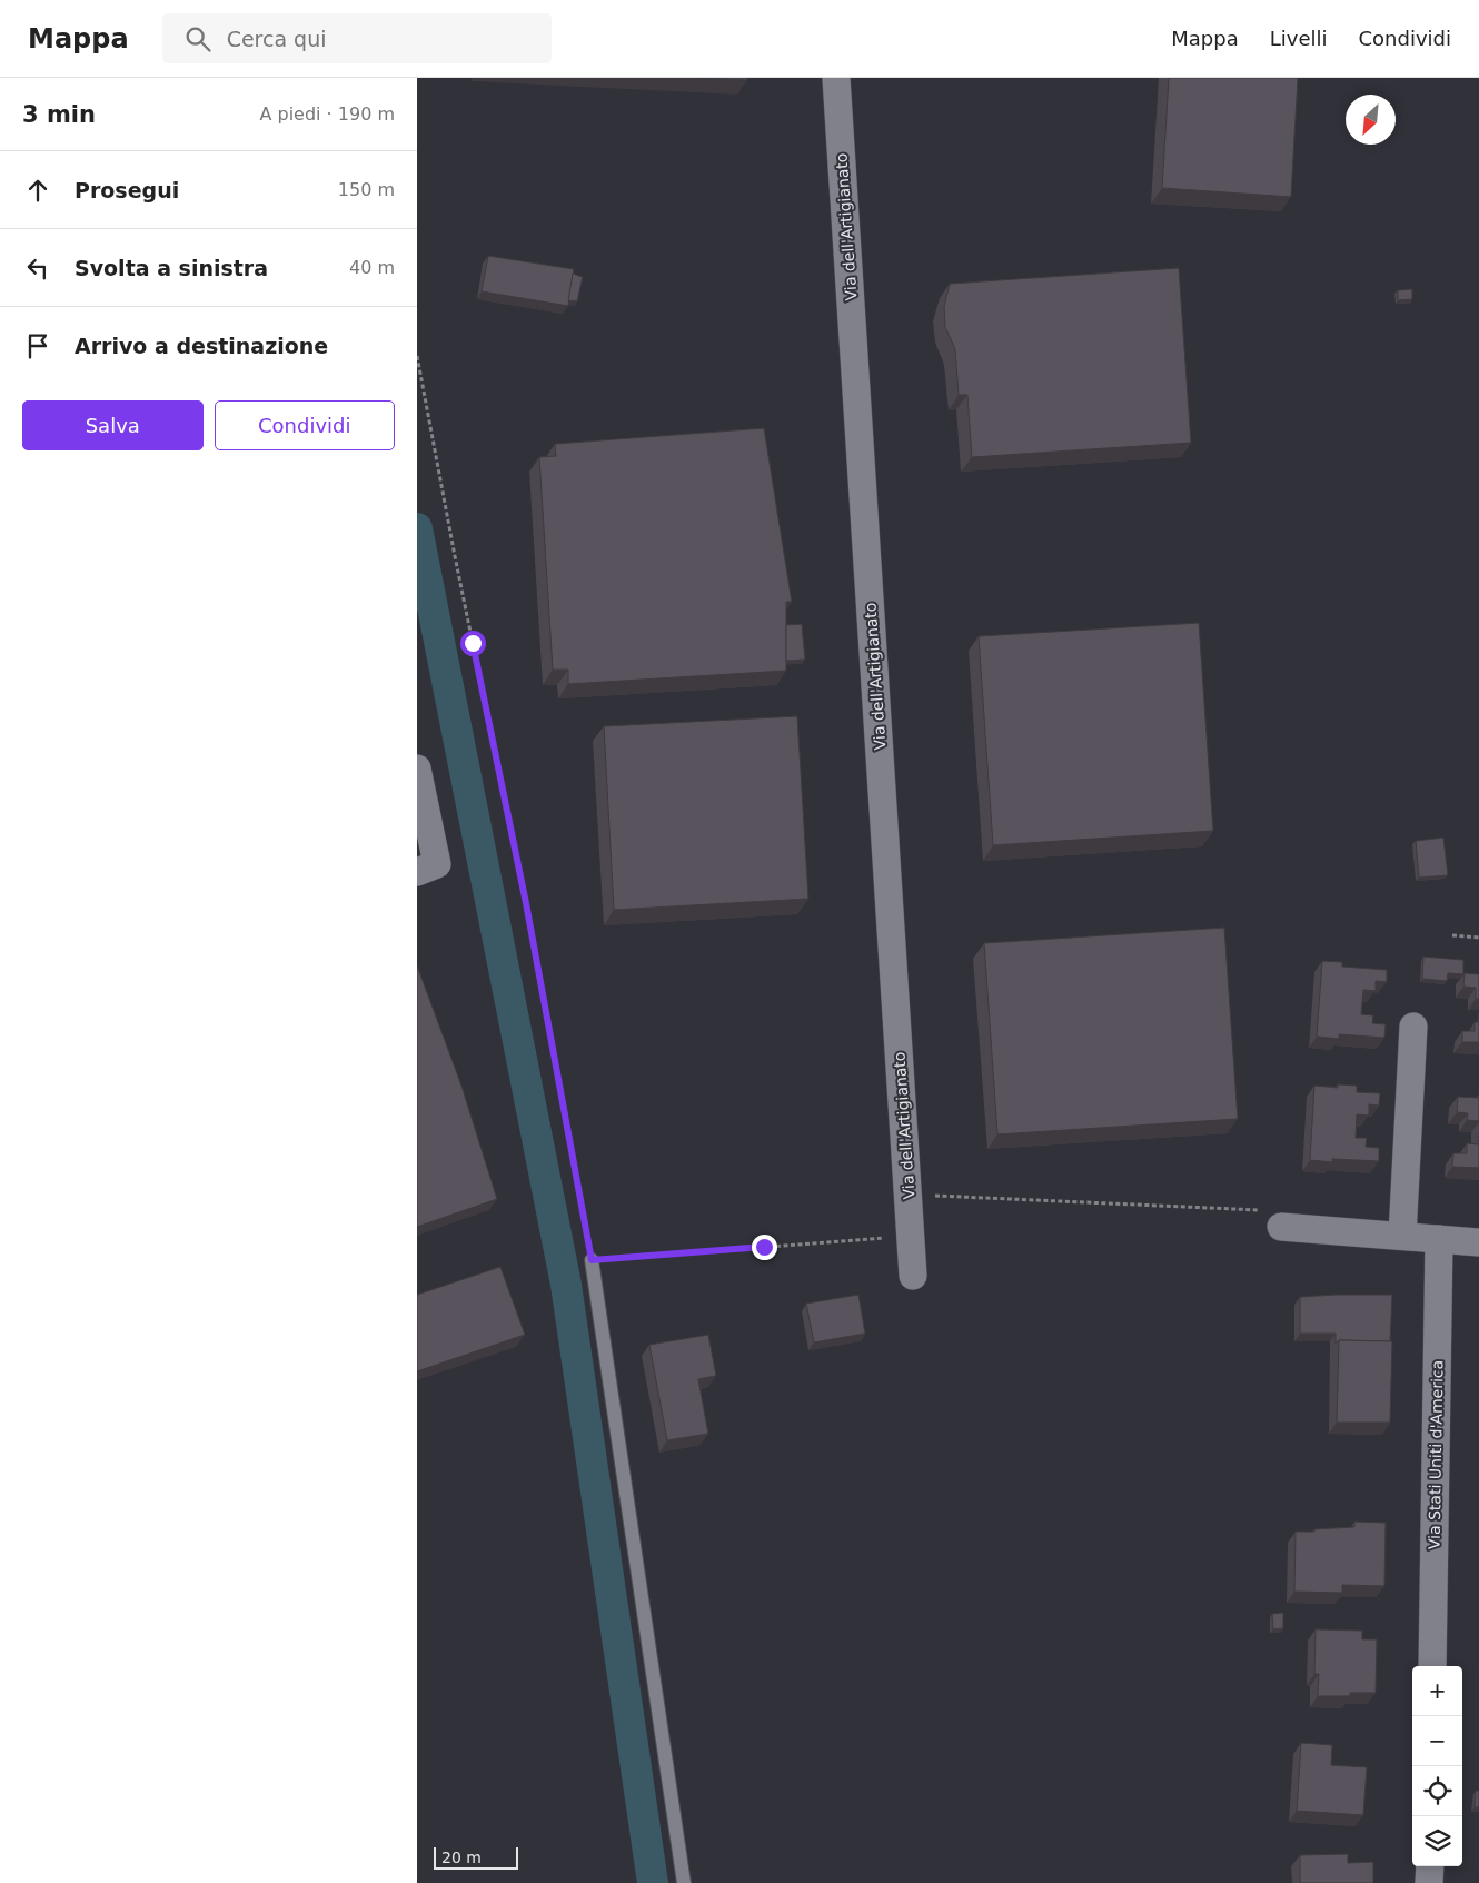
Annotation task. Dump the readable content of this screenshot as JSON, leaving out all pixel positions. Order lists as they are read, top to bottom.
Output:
{
  "streets": {
    "street": ["Via dell'Artigianato", "Via Stati Uniti d'America"]
  },
  "scale_bar": "20 m",
  "north": "bottom left",
  "page": {
    "header": "Mappa",
    "search": "Cerca qui",
    "nav": ["Mappa", "Livelli", "Condividi"],
    "heading": ["3 min", "A piedi · 190 m"],
    "list": [
      ["Prosegui", "150 m"],
      ["Svolta a sinistra", "40 m"],
      "Arrivo a destinazione"
    ],
    "buttons": ["Salva", "Condividi"],
    "map_buttons": ["+", "−"],
    "scale": "20 m"
  }
}
